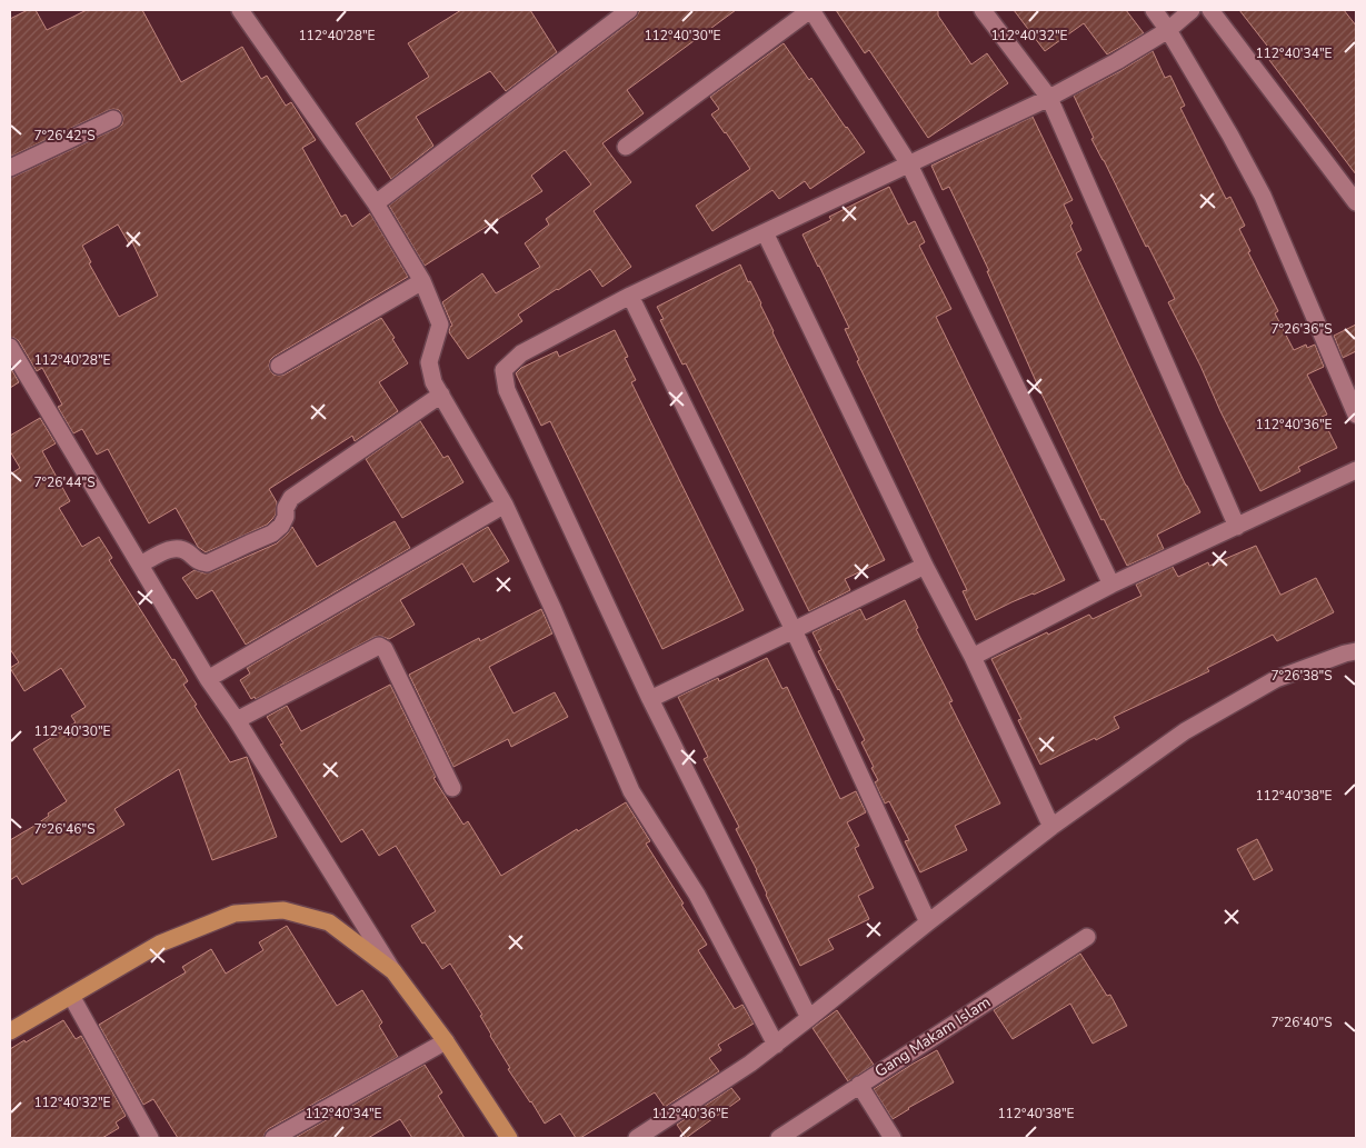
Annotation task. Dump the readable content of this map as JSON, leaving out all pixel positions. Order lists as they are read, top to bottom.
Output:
{
  "streets": {
    "street": ["Gang Makam Islam"]
  },
  "coordinates": [
    "112°40'28\"E",
    "112°40'30\"E",
    "112°40'32\"E",
    "112°40'34\"E",
    "7°26'42\"S",
    "7°26'36\"S",
    "112°40'36\"E",
    "7°26'44\"S",
    "7°26'38\"S",
    "112°40'38\"E",
    "7°26'46\"S",
    "7°26'40\"S"
  ]
}
